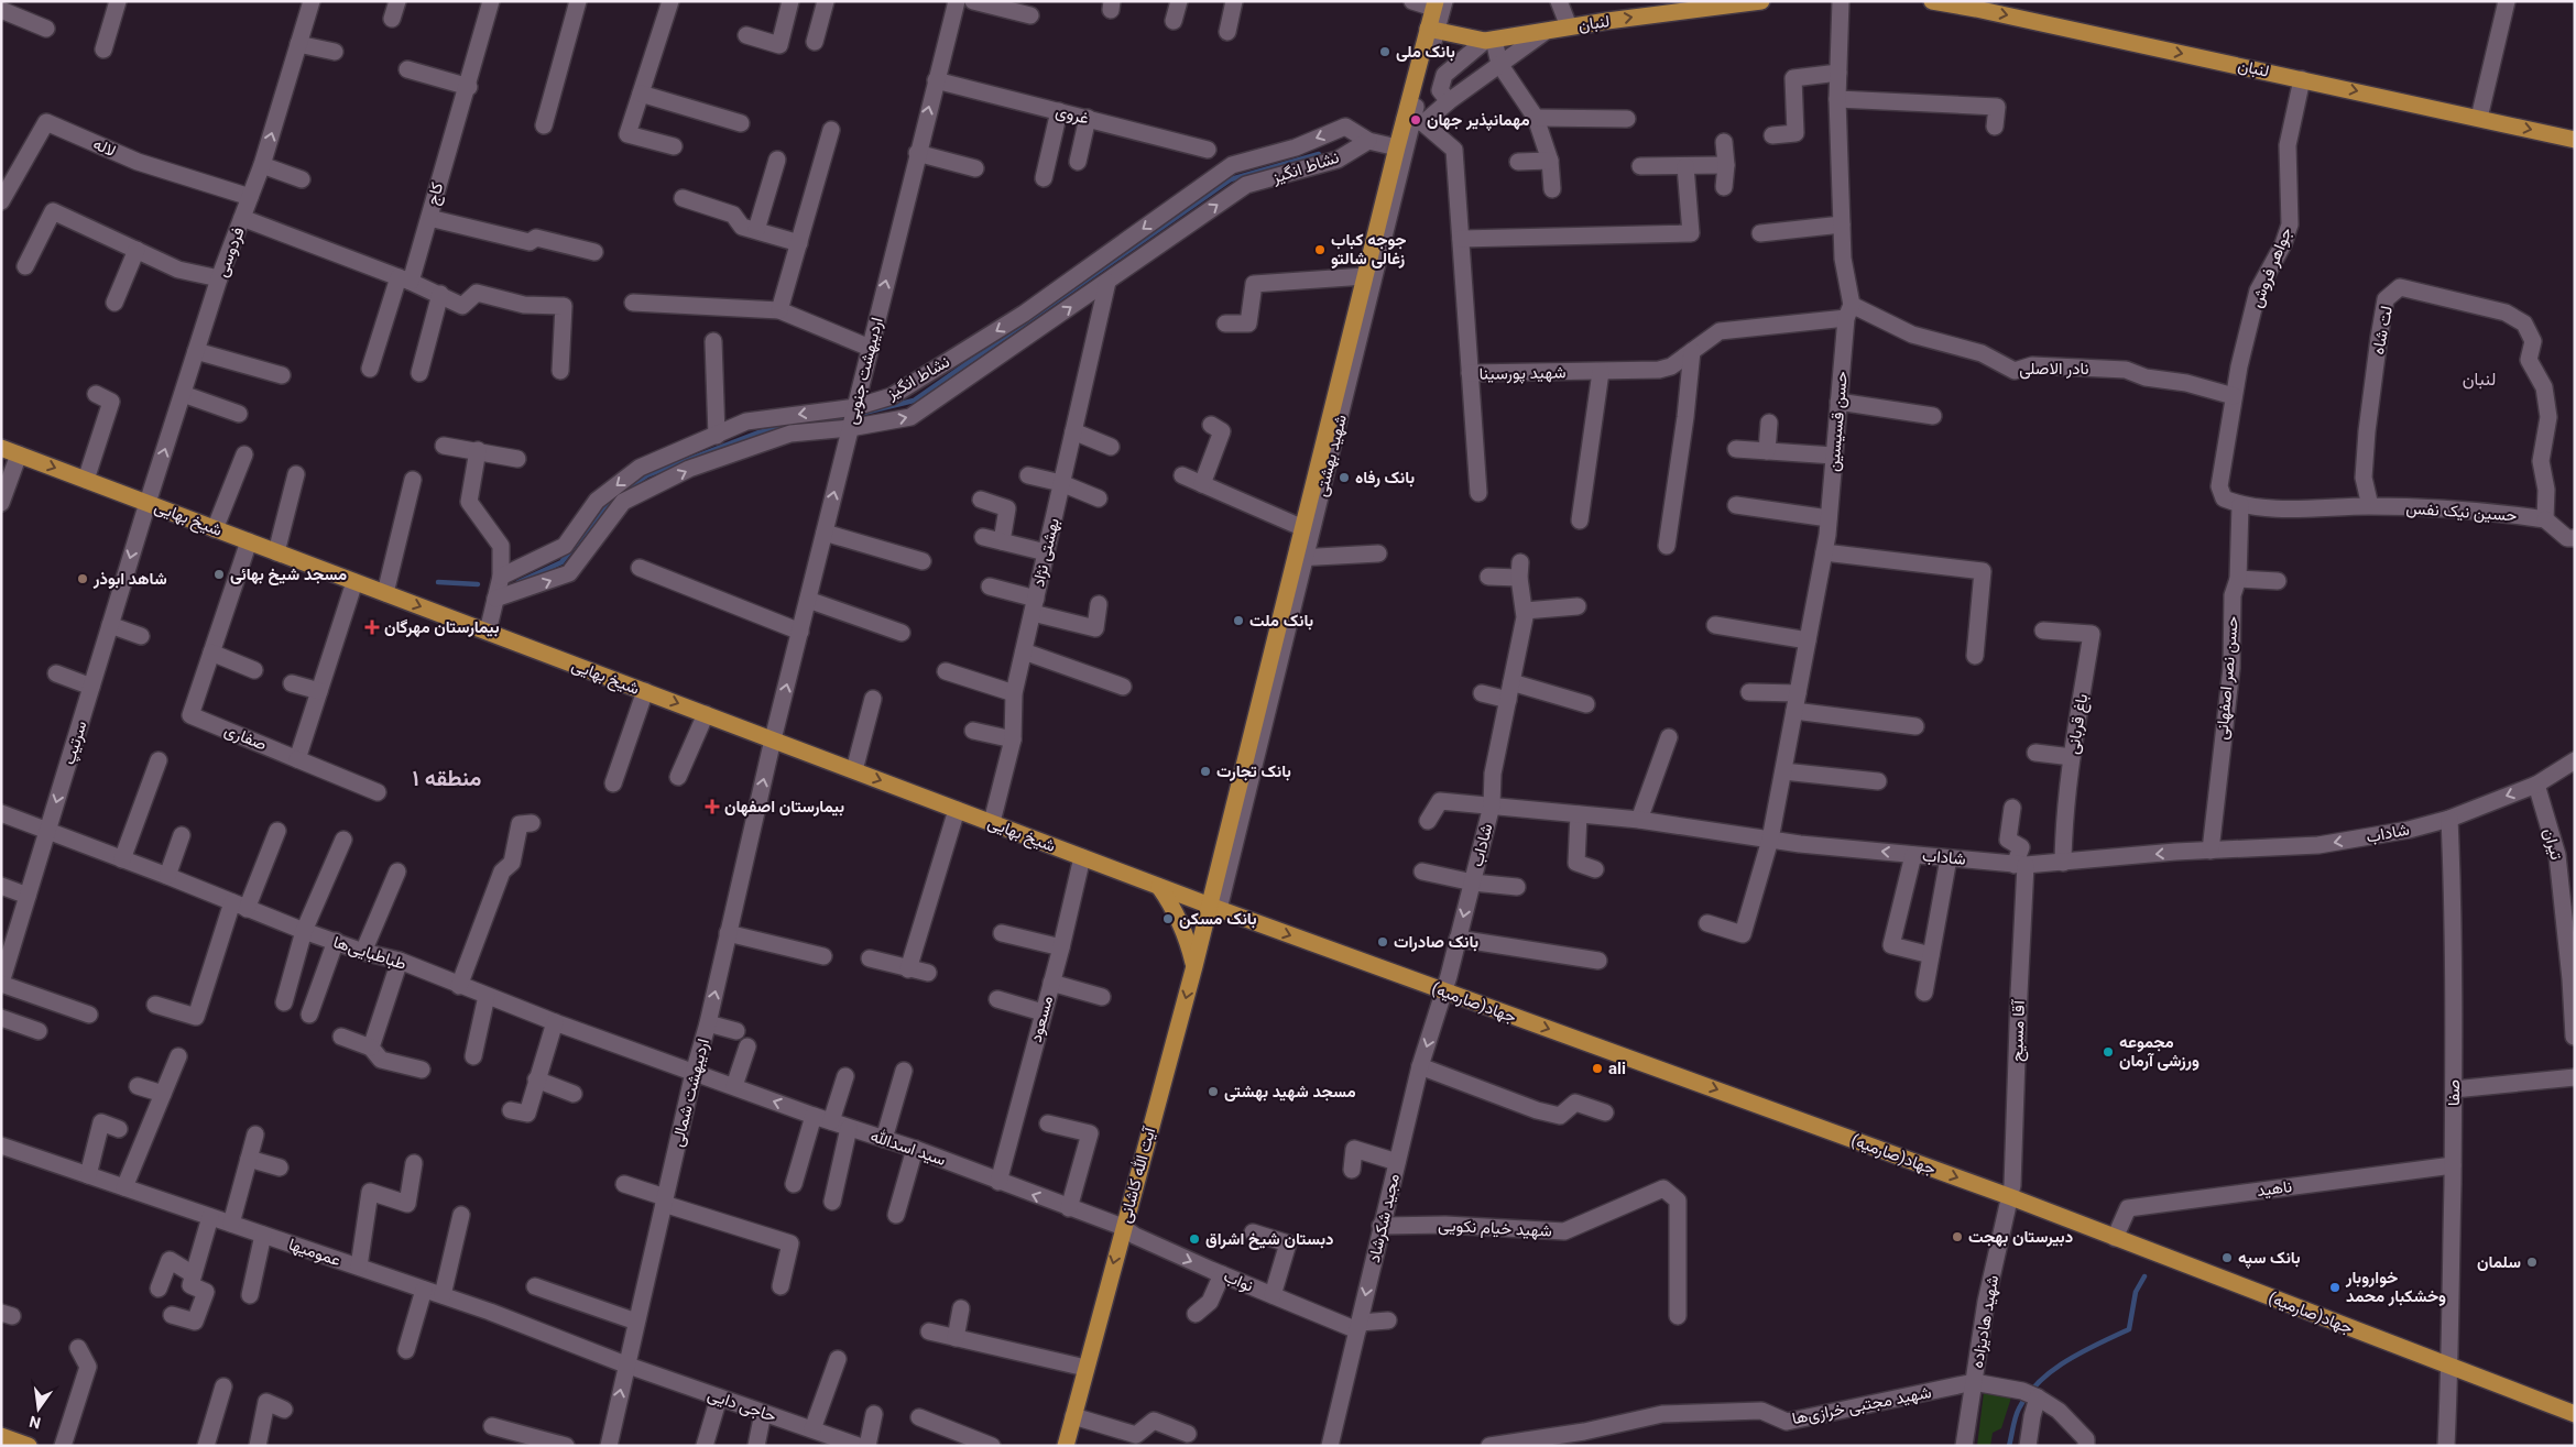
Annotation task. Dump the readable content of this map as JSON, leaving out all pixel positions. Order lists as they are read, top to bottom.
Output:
{
  "streets": {
    "main road": [
      "لنبان",
      "شهید بهشتی",
      "شیخ بهایی",
      "جهاد(صارمیه)",
      "آیت الله کاشانی"
    ],
    "street": [
      "غروی",
      "لاله",
      "نشاط انگیز",
      "کاج",
      "فردوسی",
      "جواهر فروش",
      "لت شاه",
      "نادر الاصلی",
      "اردیبهشت جنوبی",
      "شهید پورسینا",
      "حسن قسیسین",
      "حسین نیک نفس",
      "بهشتی نژاد",
      "حسن نصر اصفهانی",
      "باغ قربانی",
      "صفاری",
      "سرتیپ",
      "شاداب",
      "تیران",
      "طباطبایی‌ها",
      "مسعود",
      "آقا مسیح",
      "اردیبهشت شمالی",
      "صفا",
      "سید اسدالله",
      "ناهید",
      "مجید شکرشاد",
      "شهید خیام نکویی",
      "عمومیها",
      "نواب",
      "شهید هادیزاده",
      "حاجی دایی",
      "شهید مجتبی خرازی‌ها"
    ]
  },
  "crossings": [
    ["لنبان", "جواهر فروش"],
    ["لنبان", "شهید بهشتی"],
    ["غروی", "اردیبهشت جنوبی"],
    ["لاله", "فردوسی"],
    ["نشاط انگیز", "اردیبهشت جنوبی"],
    ["نشاط انگیز", "بهشتی نژاد"],
    ["فردوسی", "شیخ بهایی"],
    ["فردوسی", "سرتیپ"],
    ["جواهر فروش", "نادر الاصلی"],
    ["جواهر فروش", "حسین نیک نفس"],
    ["جواهر فروش", "حسن نصر اصفهانی"],
    ["لت شاه", "حسین نیک نفس"],
    ["نادر الاصلی", "شهید پورسینا"],
    ["نادر الاصلی", "حسن قسیسین"],
    ["اردیبهشت جنوبی", "شیخ بهایی"],
    ["اردیبهشت جنوبی", "اردیبهشت شمالی"],
    ["شهید پورسینا", "حسن قسیسین"],
    ["شهید پورسینا", "شهید بهشتی"],
    ["حسن قسیسین", "شاداب"],
    ["شهید بهشتی", "شیخ بهایی"],
    ["شهید بهشتی", "جهاد(صارمیه)"],
    ["شهید بهشتی", "آیت الله کاشانی"],
    ["حسین نیک نفس", "حسن نصر اصفهانی"],
    ["شیخ بهایی", "بهشتی نژاد"],
    ["شیخ بهایی", "صفاری"],
    ["شیخ بهایی", "سرتیپ"],
    ["شیخ بهایی", "جهاد(صارمیه)"],
    ["شیخ بهایی", "مسعود"],
    ["شیخ بهایی", "اردیبهشت شمالی"],
    ["شیخ بهایی", "آیت الله کاشانی"],
    ["حسن نصر اصفهانی", "شاداب"],
    ["باغ قربانی", "شاداب"],
    ["سرتیپ", "طباطبایی‌ها"],
    ["شاداب", "تیران"],
    ["شاداب", "جهاد(صارمیه)"],
    ["شاداب", "آقا مسیح"],
    ["شاداب", "صفا"],
    ["شاداب", "مجید شکرشاد"],
    ["طباطبایی‌ها", "اردیبهشت شمالی"],
    ["طباطبایی‌ها", "سید اسدالله"],
    ["جهاد(صارمیه)", "آقا مسیح"],
    ["جهاد(صارمیه)", "صفا"],
    ["جهاد(صارمیه)", "آیت الله کاشانی"],
    ["جهاد(صارمیه)", "ناهید"],
    ["جهاد(صارمیه)", "مجید شکرشاد"],
    ["جهاد(صارمیه)", "شهید هادیزاده"],
    ["مسعود", "سید اسدالله"],
    ["آقا مسیح", "شهید هادیزاده"],
    ["اردیبهشت شمالی", "سید اسدالله"],
    ["اردیبهشت شمالی", "عمومیها"],
    ["اردیبهشت شمالی", "حاجی دایی"],
    ["صفا", "ناهید"],
    ["سید اسدالله", "آیت الله کاشانی"],
    ["سید اسدالله", "نواب"],
    ["آیت الله کاشانی", "نواب"],
    ["مجید شکرشاد", "شهید خیام نکویی"],
    ["مجید شکرشاد", "نواب"],
    ["عمومیها", "حاجی دایی"],
    ["شهید هادیزاده", "شهید مجتبی خرازی‌ها"]
  ],
  "one_way": [
    "لنبان",
    "جهاد(صارمیه)",
    "سید اسدالله",
    "آیت الله کاشانی",
    "مجید شکرشاد"
  ],
  "districts": ["لنبان", "منطقه ۱"],
  "places": {
    "other": [
      "بانک ملی",
      "مهمانپذیر جهان",
      "جوجه کباب زغالی شالتو",
      "بانک رفاه",
      "مسجد شیخ بهائی",
      "شاهد ابوذر",
      "بانک ملت",
      "بانک تجارت",
      "بانک مسکن",
      "بانک صادرات",
      "مجموعه ورزشی آرمان",
      "ali",
      "مسجد شهید بهشتی",
      "دبیرستان بهجت",
      "دبستان شیخ اشراق",
      "بانک سپه",
      "سلمان",
      "خواروبار وخشکبار محمد"
    ],
    "health": ["بیمارستان مهرگان", "بیمارستان اصفهان"]
  },
  "north": "bottom"
}
